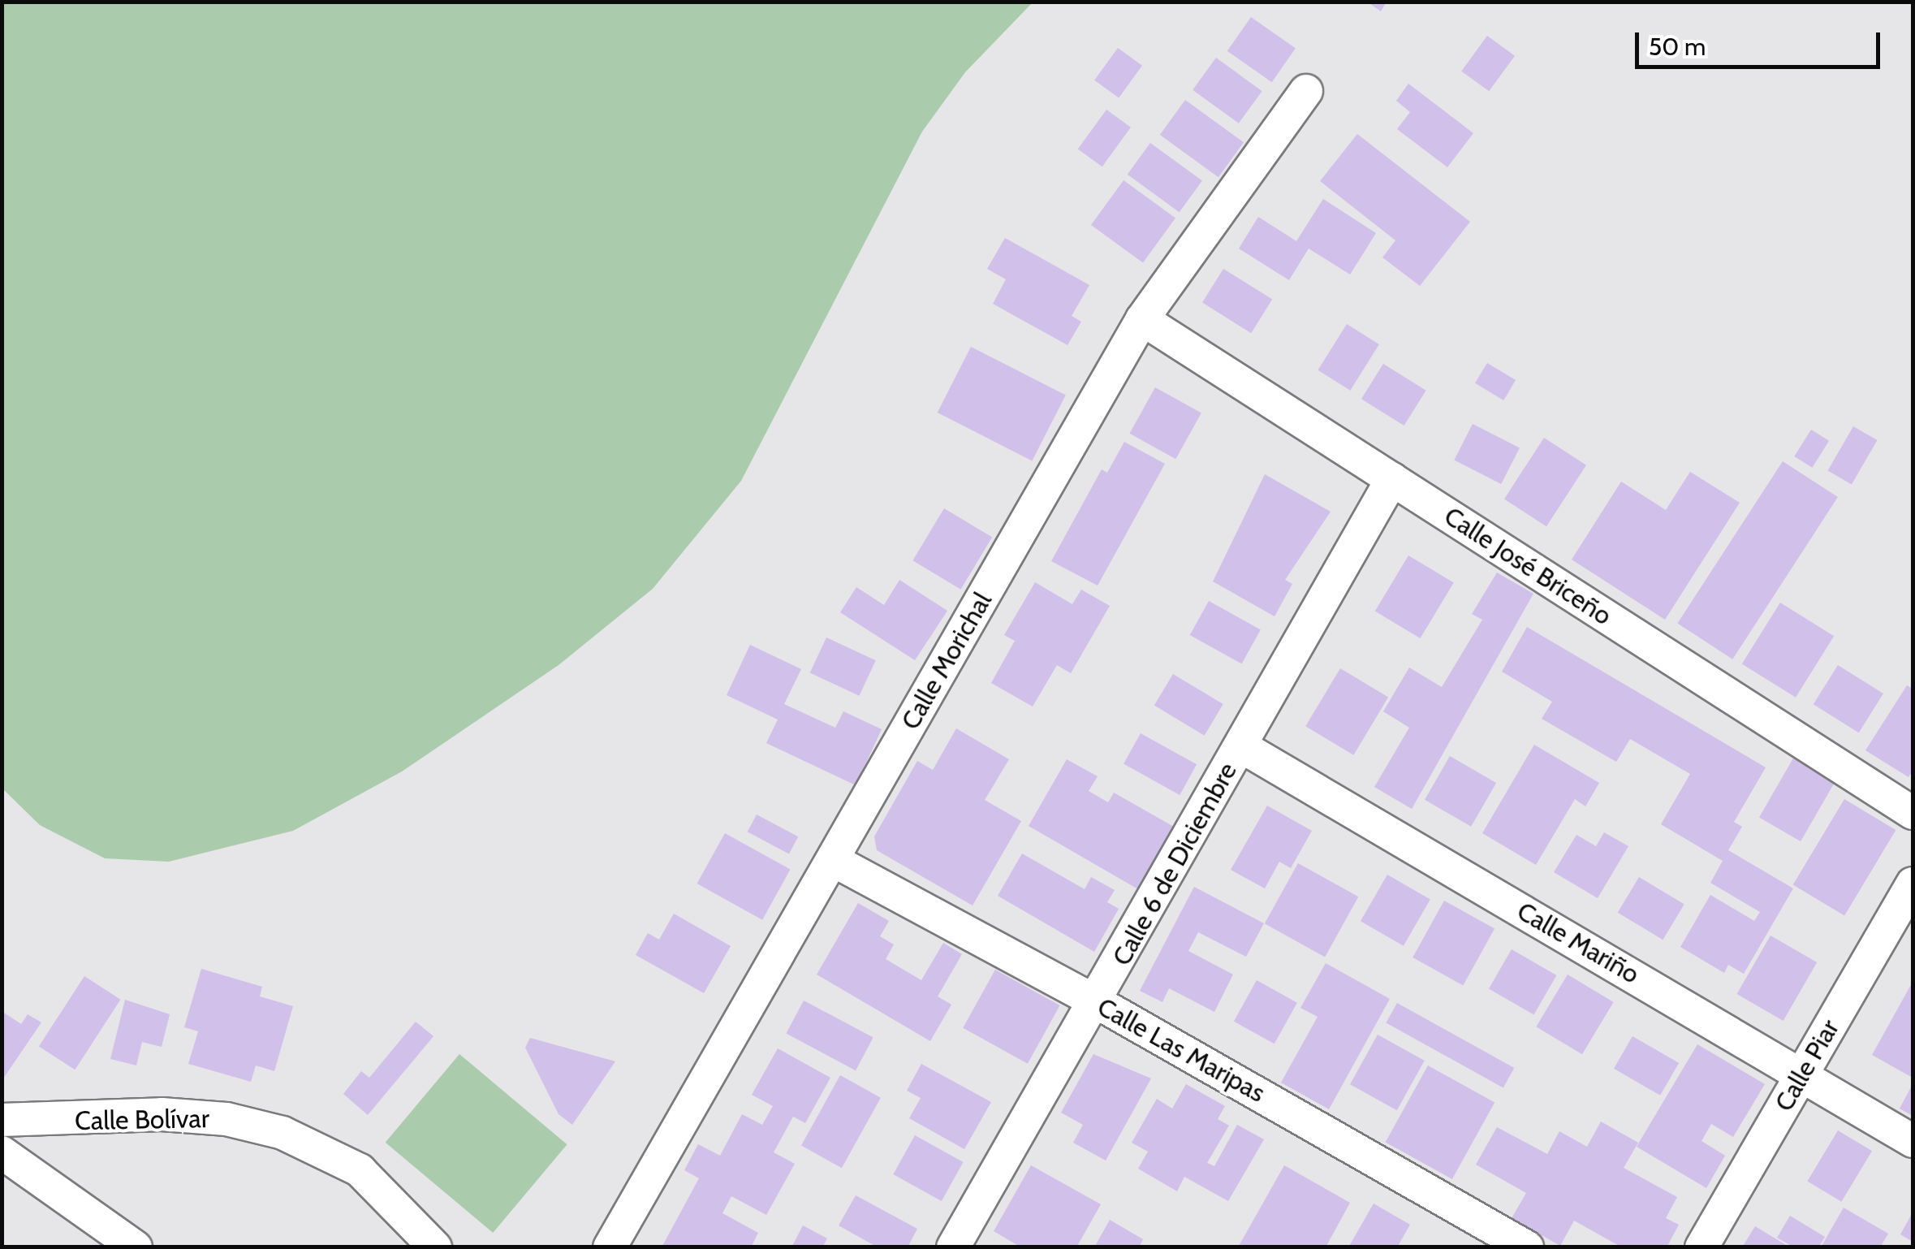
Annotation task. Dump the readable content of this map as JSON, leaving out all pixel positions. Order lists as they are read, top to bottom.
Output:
{
  "streets": {
    "street": [
      "Calle José Briceño",
      "Calle Morichal",
      "Calle 6 de Diciembre",
      "Calle Mariño",
      "Calle Las Maripas",
      "Calle Piar",
      "Calle Bolívar"
    ]
  },
  "crossings": [
    ["Calle José Briceño", "Calle Morichal"],
    ["Calle José Briceño", "Calle 6 de Diciembre"],
    ["Calle Morichal", "Calle Las Maripas"],
    ["Calle 6 de Diciembre", "Calle Mariño"],
    ["Calle 6 de Diciembre", "Calle Las Maripas"],
    ["Calle Mariño", "Calle Piar"]
  ],
  "scale_bar": "50 m"
}
